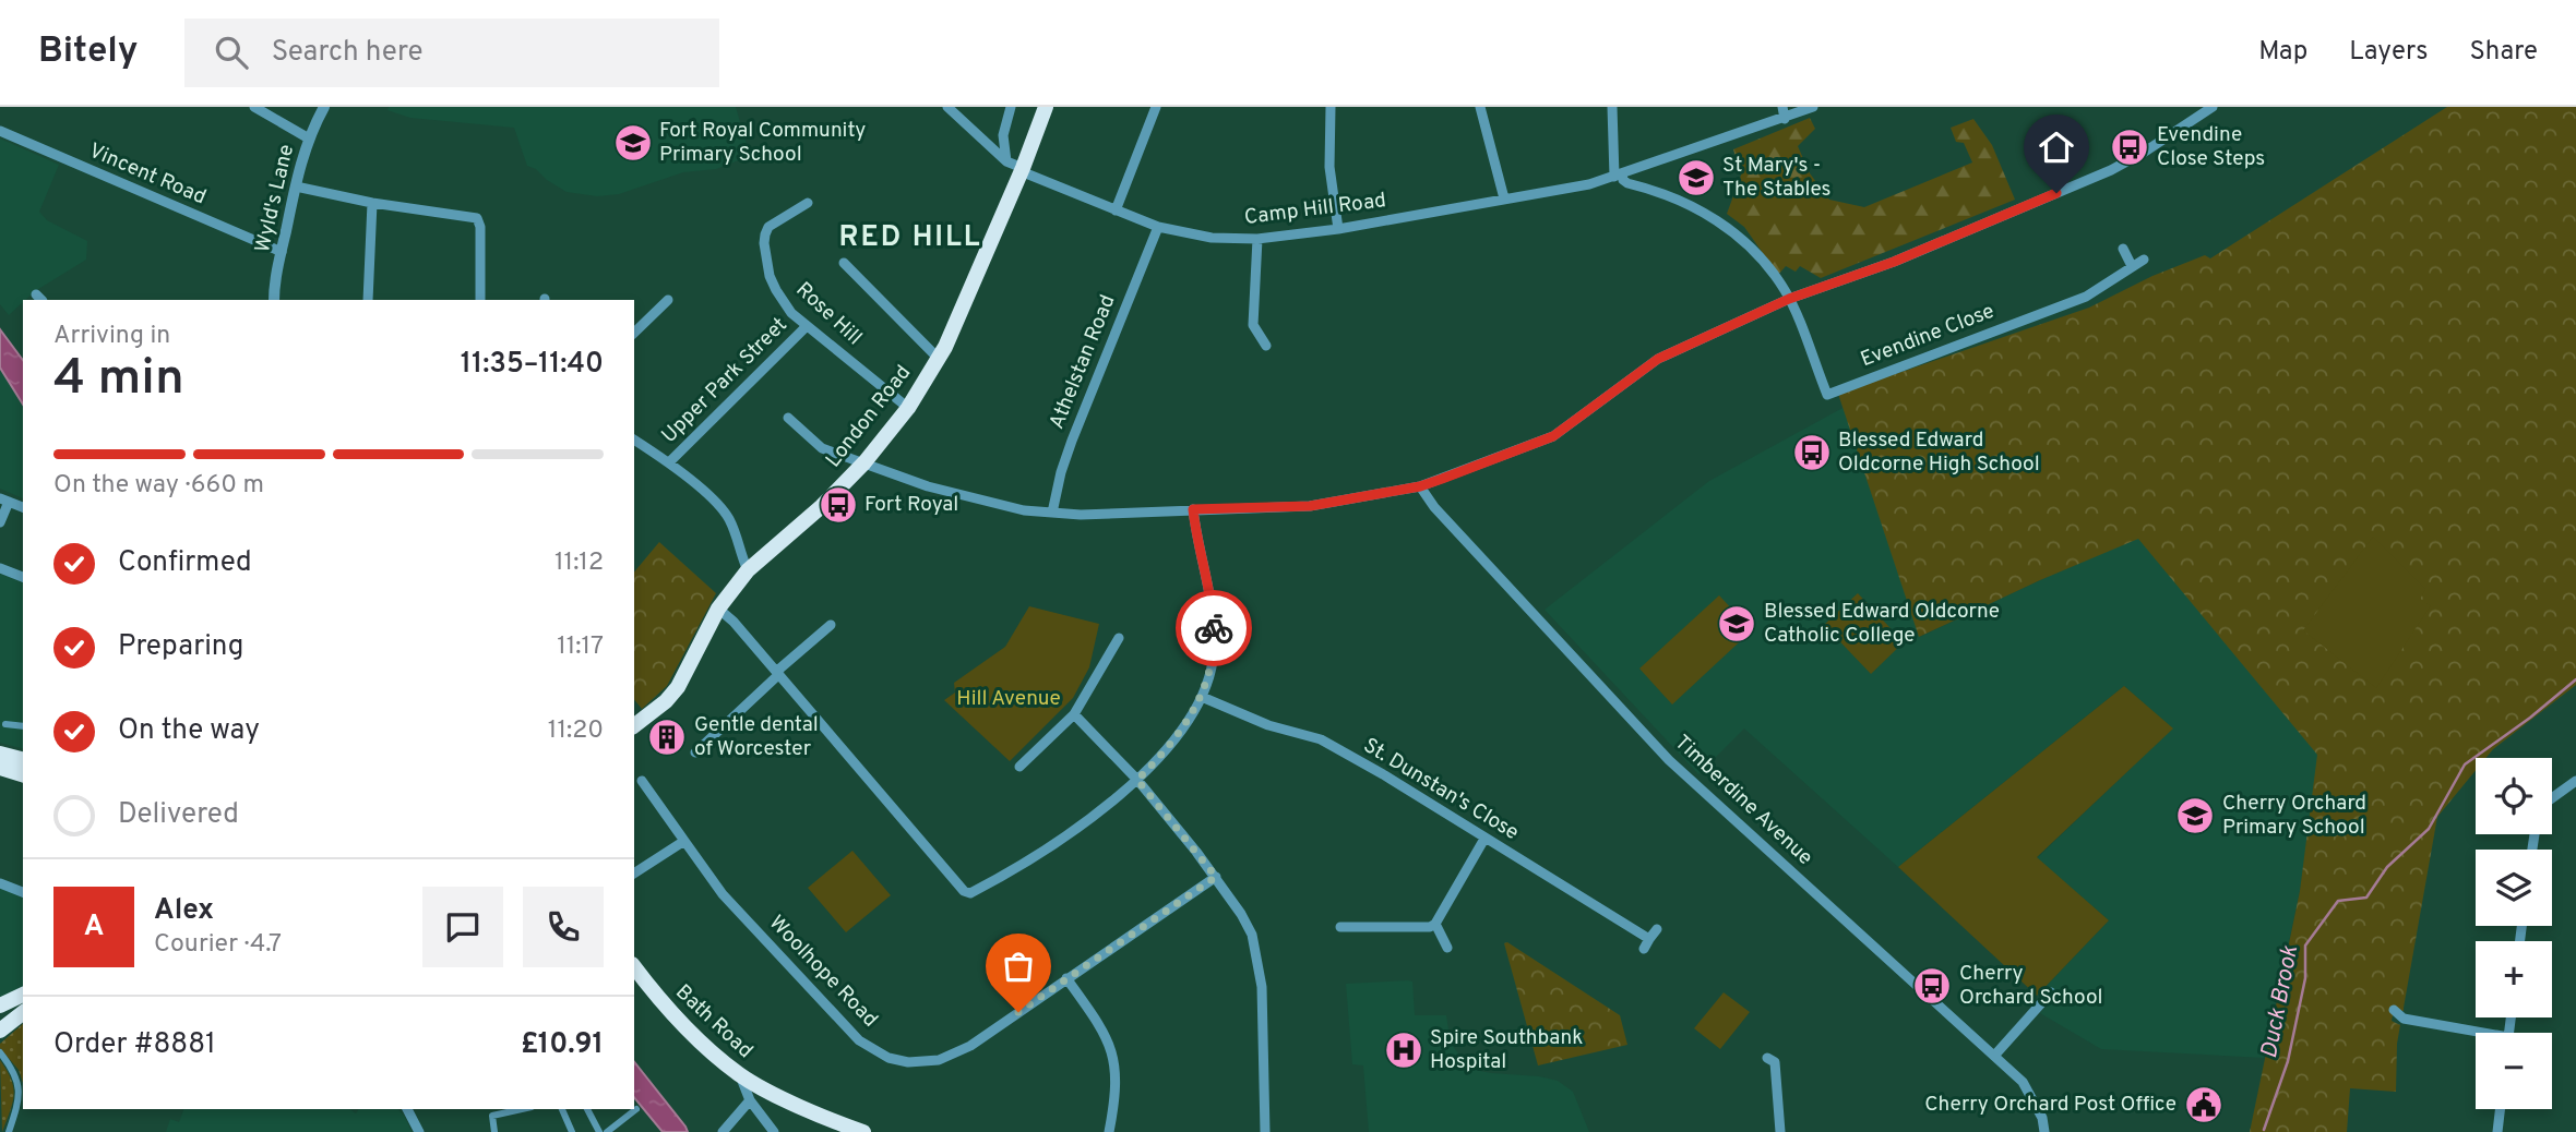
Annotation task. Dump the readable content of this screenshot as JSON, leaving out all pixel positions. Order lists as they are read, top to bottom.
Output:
{
  "streets": {
    "main road": ["London Road", "Bath Road"],
    "street": [
      "Vincent Road",
      "Wyld's Lane",
      "Camp Hill Road",
      "Rose Hill",
      "Evendine Close",
      "Athelstan Road",
      "Upper Park Street",
      "St. Dunstan's Close",
      "Timberdine Avenue",
      "Woolhope Road"
    ]
  },
  "crossings": [
    ["Vincent Road", "Wyld's Lane"],
    ["Camp Hill Road", "Athelstan Road"],
    ["Camp Hill Road", "London Road"],
    ["Rose Hill", "Upper Park Street"],
    ["Rose Hill", "London Road"]
  ],
  "districts": ["RED HILL"],
  "water": ["Duck Brook"],
  "parks": ["Hill Avenue"],
  "places": {
    "school or university": [
      "Fort Royal Community Primary School",
      "St Mary's - The Stables",
      "Blessed Edward Oldcorne Catholic College",
      "Cherry Orchard Primary School"
    ],
    "bus stop": [
      "Evendine Close Steps",
      "Blessed Edward Oldcorne High School",
      "Fort Royal",
      "Cherry Orchard School"
    ],
    "building": ["Gentle dental of Worcester"],
    "hospital": ["Spire Southbank Hospital"],
    "public building": ["Cherry Orchard Post Office"]
  },
  "page": {
    "header": "Bitely",
    "search": "Search here",
    "nav": ["Map", "Layers", "Share"],
    "heading": ["4 min", "Arriving in", "11:35–11:40"],
    "panel": [
      "Alex",
      "Courier · 4.7",
      "Order #8881",
      "£10.91"
    ],
    "bar": "On the way · 660 m",
    "list": [
      ["Confirmed", "11:12"],
      ["Preparing", "11:17"],
      ["On the way", "11:20"],
      "Delivered"
    ],
    "map_buttons": ["+", "−"],
    "round": "A"
  }
}
